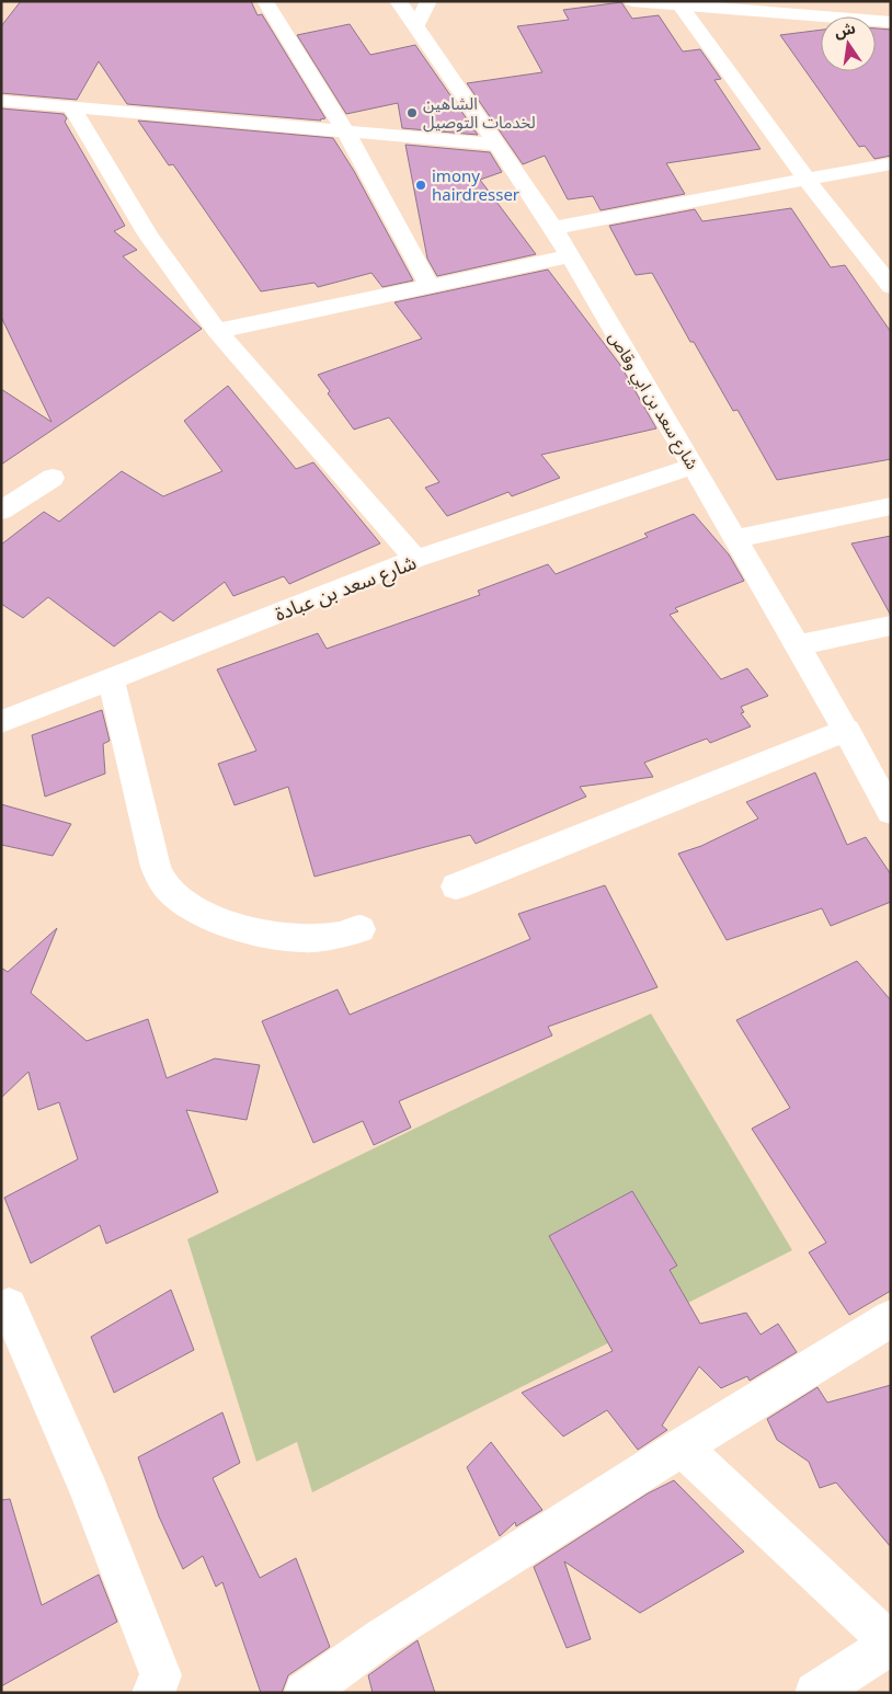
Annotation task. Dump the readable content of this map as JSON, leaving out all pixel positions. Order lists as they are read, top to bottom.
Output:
{
  "streets": {
    "street": ["شارع سعد بن ابي وقاص", "شارع سعد بن عبادة"]
  },
  "crossings": [
    ["شارع سعد بن ابي وقاص", "شارع سعد بن عبادة"]
  ],
  "places": ["الشاهين لخدمات التوصيل", "imony hairdresser"],
  "north": "top"
}
